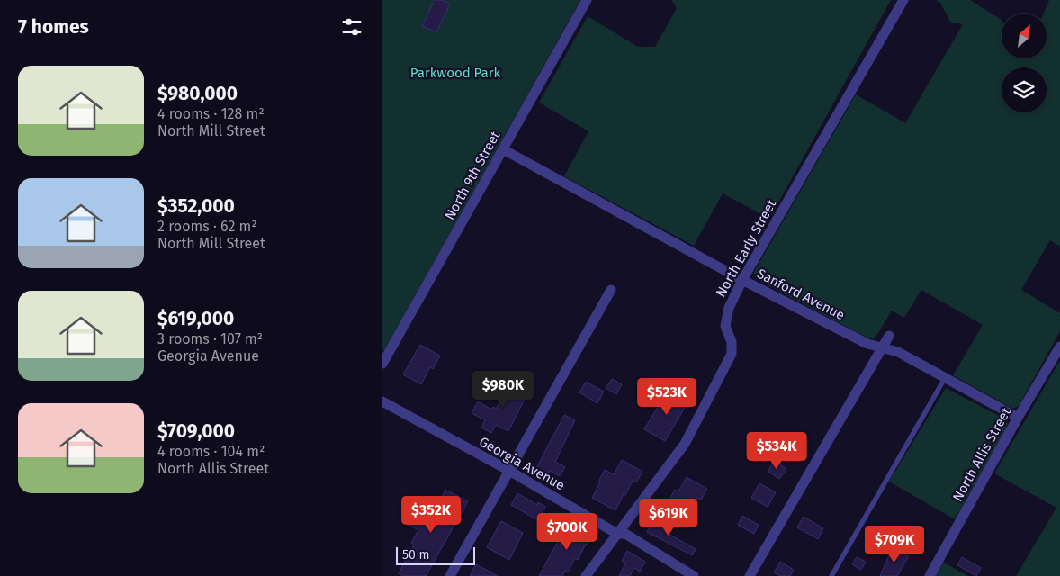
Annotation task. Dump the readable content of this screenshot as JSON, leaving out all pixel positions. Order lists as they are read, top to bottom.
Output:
{
  "streets": {
    "street": [
      "North 9th Street",
      "North Early Street",
      "Sanford Avenue",
      "North Allis Street",
      "Georgia Avenue"
    ]
  },
  "crossings": [
    ["North 9th Street", "Sanford Avenue"],
    ["North Early Street", "Sanford Avenue"],
    ["North Early Street", "Georgia Avenue"],
    ["Sanford Avenue", "North Allis Street"]
  ],
  "parks": ["Parkwood Park"],
  "scale_bar": "50 m",
  "north": "top right",
  "page": {
    "heading": "7 homes",
    "list": [
      {
        "name": "$980,000",
        "note": "4 rooms · 128 m² · North Mill Street"
      },
      {
        "name": "$352,000",
        "note": "2 rooms · 62 m² · North Mill Street"
      },
      {
        "name": "$619,000",
        "note": "3 rooms · 107 m² · Georgia Avenue"
      },
      {
        "name": "$709,000",
        "note": "4 rooms · 104 m² · North Allis Street"
      }
    ],
    "price": [
      "$980K",
      "$523K",
      "$534K",
      "$352K",
      "$619K",
      "$700K",
      "$709K"
    ],
    "scale": "50 m"
  }
}
